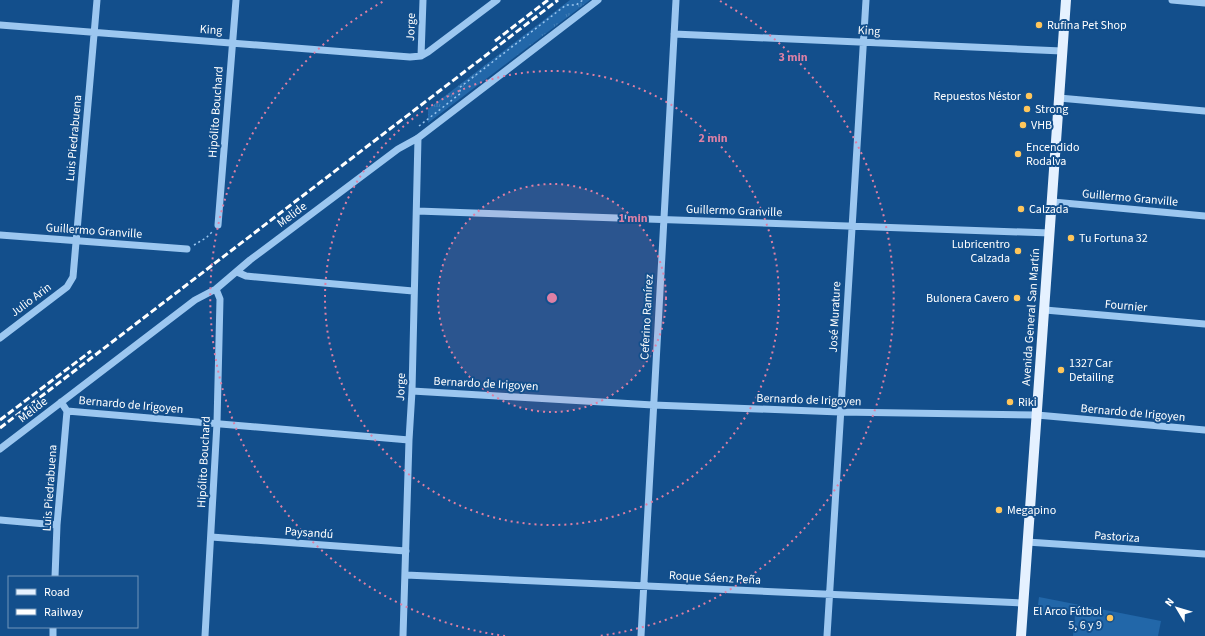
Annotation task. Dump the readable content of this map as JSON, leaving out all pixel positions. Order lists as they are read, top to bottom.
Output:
{
  "streets": {
    "main road": ["Avenida General San Martín"],
    "street": [
      "Jorge",
      "King",
      "Hipólito Bouchard",
      "Luis Piedrabuena",
      "Guillermo Granville",
      "Melide",
      "Julio Arin",
      "Fournier",
      "Ceferino Ramírez",
      "José Murature",
      "Bernardo de Irigoyen",
      "Paysandú",
      "Pastoriza",
      "Roque Sáenz Peña"
    ]
  },
  "crossings": [
    ["Jorge", "King"],
    ["Jorge", "Guillermo Granville"],
    ["Jorge", "Melide"],
    ["Jorge", "Bernardo de Irigoyen"],
    ["Jorge", "Paysandú"],
    ["Jorge", "Roque Sáenz Peña"],
    ["King", "Hipólito Bouchard"],
    ["King", "Luis Piedrabuena"],
    ["King", "Ceferino Ramírez"],
    ["King", "José Murature"],
    ["King", "Avenida General San Martín"],
    ["Hipólito Bouchard", "Melide"],
    ["Hipólito Bouchard", "Bernardo de Irigoyen"],
    ["Hipólito Bouchard", "Paysandú"],
    ["Luis Piedrabuena", "Guillermo Granville"],
    ["Luis Piedrabuena", "Julio Arin"],
    ["Luis Piedrabuena", "Bernardo de Irigoyen"],
    ["Guillermo Granville", "Ceferino Ramírez"],
    ["Guillermo Granville", "José Murature"],
    ["Guillermo Granville", "Avenida General San Martín"],
    ["Fournier", "Avenida General San Martín"],
    ["Ceferino Ramírez", "Bernardo de Irigoyen"],
    ["Ceferino Ramírez", "Roque Sáenz Peña"],
    ["José Murature", "Bernardo de Irigoyen"],
    ["José Murature", "Roque Sáenz Peña"],
    ["Avenida General San Martín", "Bernardo de Irigoyen"],
    ["Avenida General San Martín", "Pastoriza"],
    ["Avenida General San Martín", "Roque Sáenz Peña"]
  ],
  "places": [
    "Rufina Pet Shop",
    "Repuestos Néstor",
    "Strong",
    "VHB",
    "Encendido Rodalva",
    "Calzada",
    "Tu Fortuna 32",
    "Lubricentro Calzada",
    "Bulonera Cavero",
    "1327 Car Detailing",
    "Riki",
    "Megapino",
    "El Arco Fútbol 5, 6 y 9"
  ],
  "legend": ["Road", "Railway"],
  "north": "top left",
  "rings": ["3 min", "2 min", "1 min"]
}
